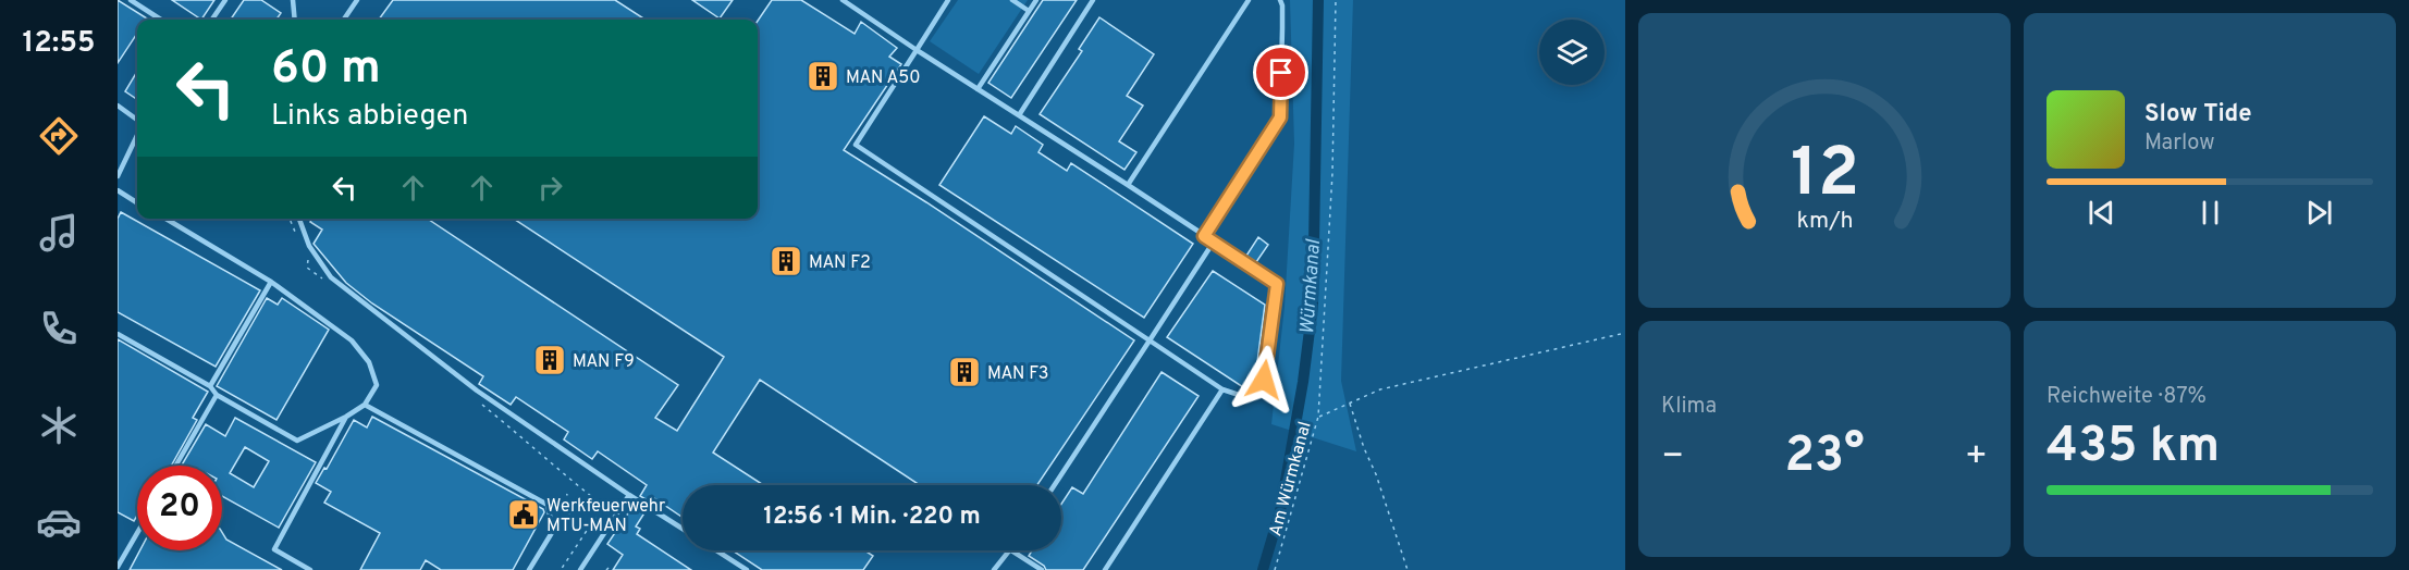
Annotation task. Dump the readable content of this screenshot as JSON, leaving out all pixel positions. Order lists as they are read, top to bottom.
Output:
{
  "streets": {
    "path": ["Am Würmkanal"]
  },
  "water": ["Würmkanal"],
  "places": {
    "building": [
      "MAN A50",
      "MAN F2",
      "MAN F9",
      "MAN F3"
    ],
    "public building": ["Werkfeuerwehr MTU-MAN"]
  },
  "page": {
    "tabs": "12:55",
    "turn": ["60 m", "Links abbiegen"],
    "song": ["Slow Tide", "Marlow"],
    "tile": [
      "Klima",
      ["Reichweite · 87%", "435 km"]
    ],
    "heat": ["−", "23°", "+"],
    "limit": "20",
    "trip": "12:56 · 1 Min. · 220 m",
    "gauge": ["12", "km/h"]
  }
}
